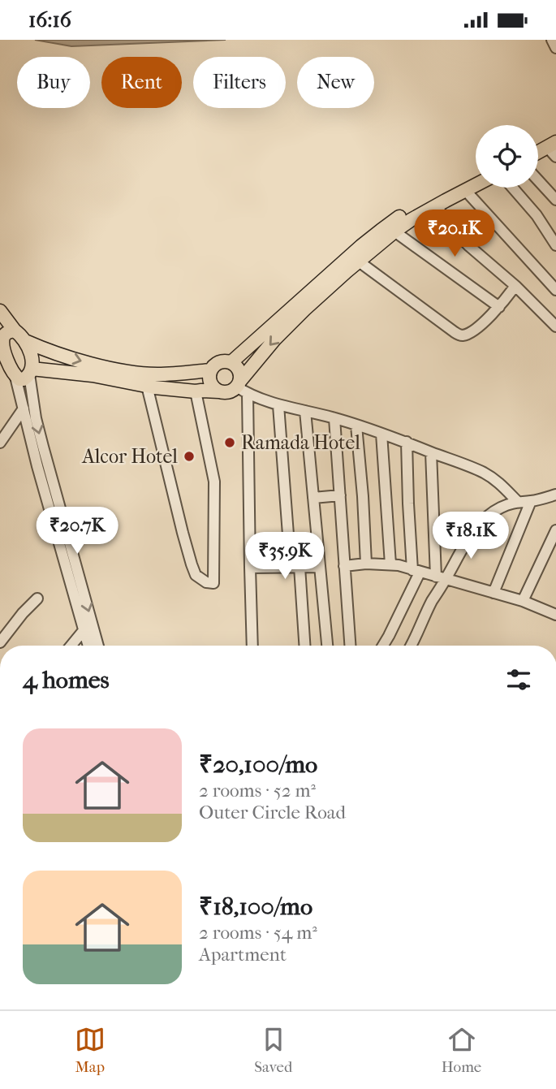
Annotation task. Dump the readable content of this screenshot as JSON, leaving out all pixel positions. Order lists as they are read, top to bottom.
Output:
{
  "places": ["Ramada Hotel", "Alcor Hotel"],
  "page": {
    "status": "16:16",
    "chip": [
      "Buy",
      "Rent",
      "Filters",
      "New"
    ],
    "price": [
      "₹20.1K",
      "₹20.7K",
      "₹18.1K",
      "₹35.9K"
    ],
    "heading": "4 homes",
    "list": [
      {
        "name": "₹20,100/mo",
        "note": "2 rooms · 52 m² · Outer Circle Road"
      },
      {
        "name": "₹18,100/mo",
        "note": "2 rooms · 54 m² · Apartment"
      }
    ],
    "tabs": ["Map", "Saved", "Home"]
  }
}
